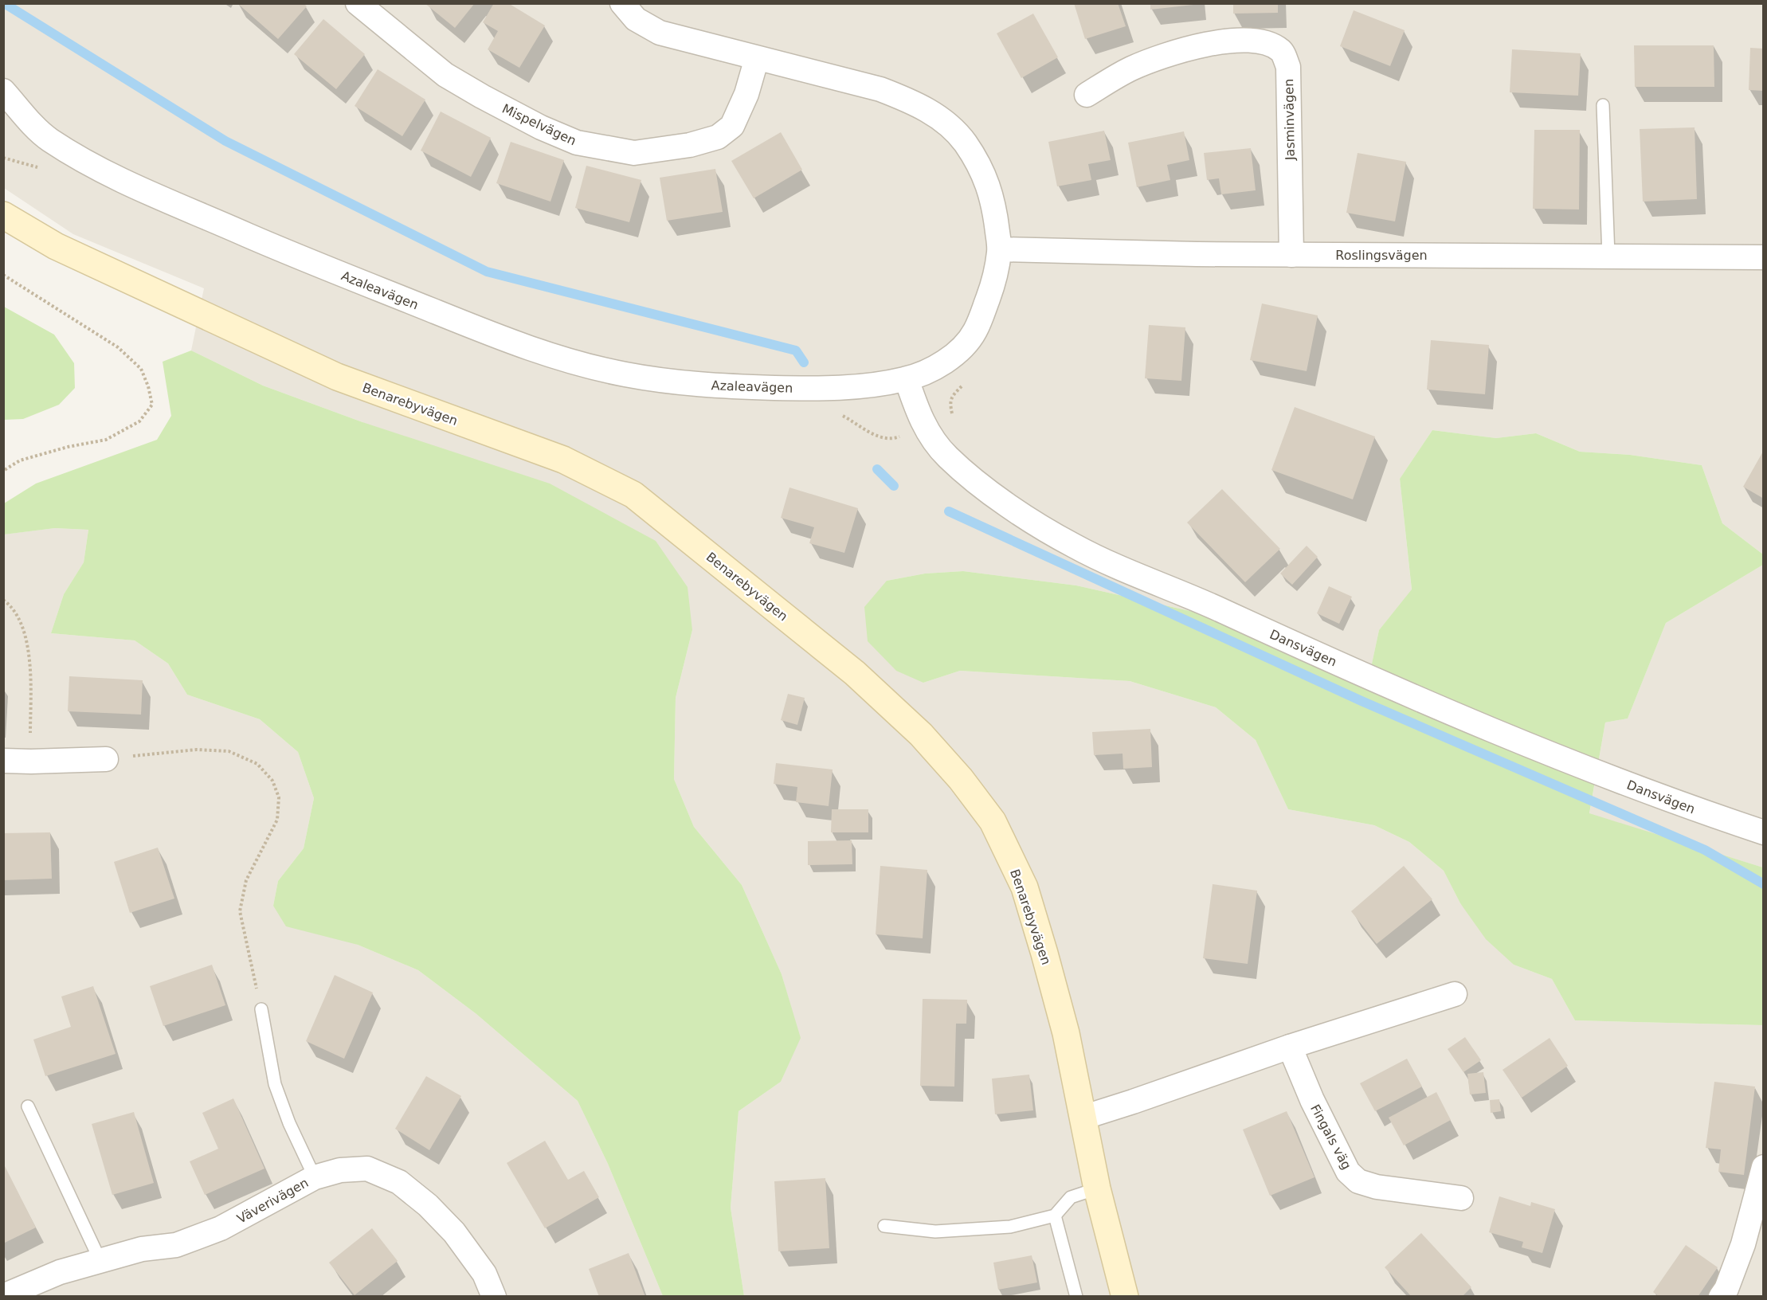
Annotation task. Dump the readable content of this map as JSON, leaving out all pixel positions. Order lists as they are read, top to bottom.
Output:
{
  "streets": {
    "street": [
      "Jasminvägen",
      "Mispelvägen",
      "Roslingsvägen",
      "Azaleavägen",
      "Benarebyvägen",
      "Dansvägen",
      "Fingals väg",
      "Väverivägen"
    ]
  },
  "crossings": [
    ["Jasminvägen", "Roslingsvägen"],
    ["Mispelvägen", "Azaleavägen"],
    ["Roslingsvägen", "Azaleavägen"],
    ["Azaleavägen", "Dansvägen"]
  ]
}
